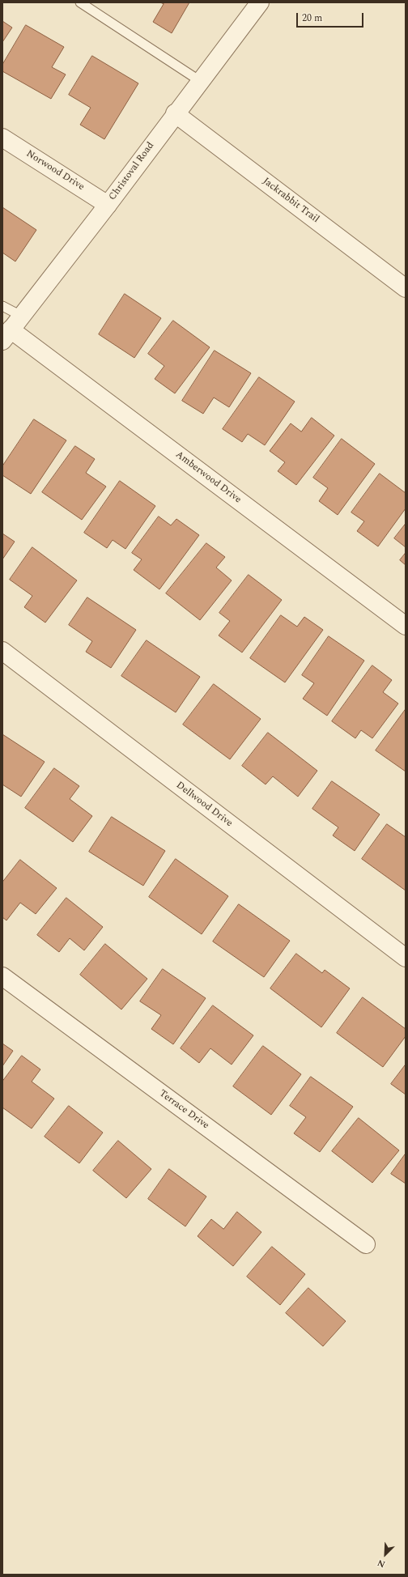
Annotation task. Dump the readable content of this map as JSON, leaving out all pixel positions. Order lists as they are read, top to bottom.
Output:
{
  "streets": {
    "street": [
      "Norwood Drive",
      "Christoval Road",
      "Jackrabbit Trail",
      "Amberwood Drive",
      "Dellwood Drive",
      "Terrace Drive"
    ]
  },
  "crossings": [
    ["Norwood Drive", "Christoval Road"],
    ["Christoval Road", "Jackrabbit Trail"],
    ["Christoval Road", "Amberwood Drive"]
  ],
  "scale_bar": "20 m",
  "north": "bottom left"
}
